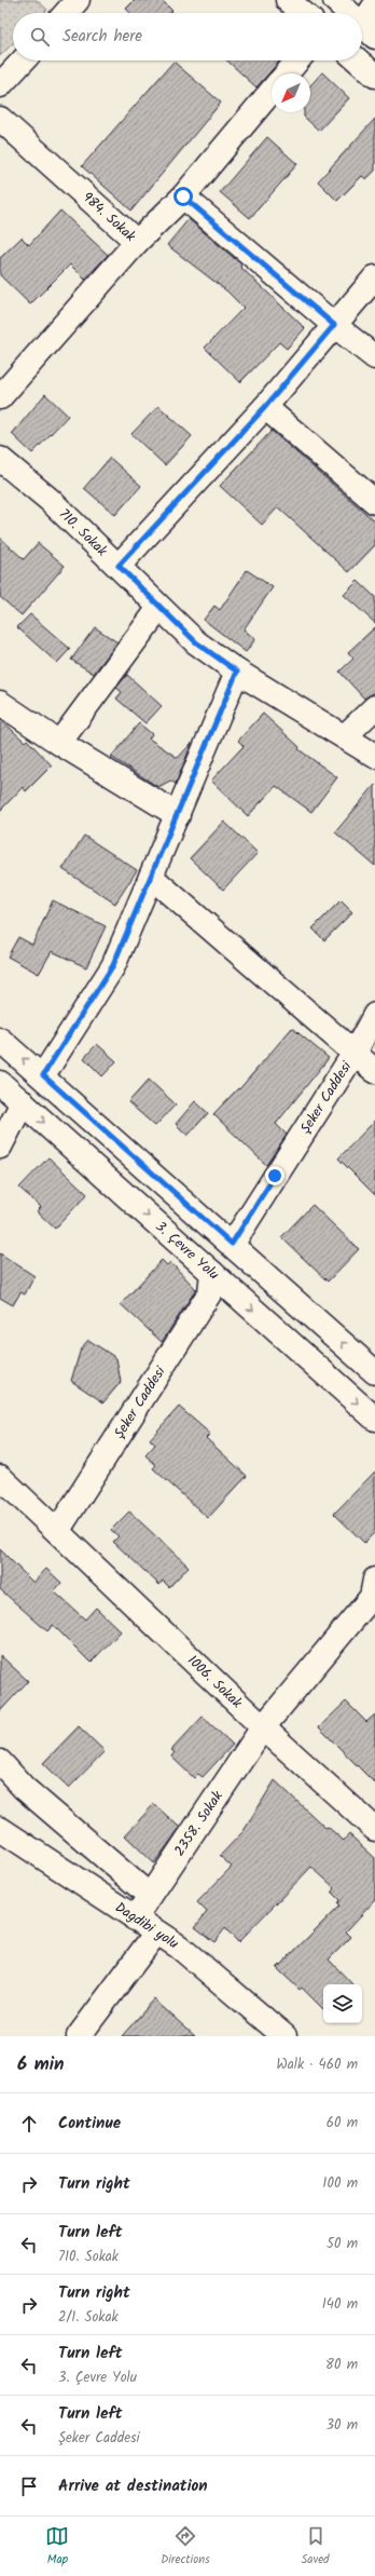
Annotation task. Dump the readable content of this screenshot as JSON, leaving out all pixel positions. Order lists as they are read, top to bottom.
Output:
{
  "streets": {
    "street": [
      "984. Sokak",
      "710. Sokak",
      "Şeker Caddesi",
      "3. Çevre Yolu",
      "1006. Sokak",
      "2358. Sokak",
      "Dagdibi yolu"
    ]
  },
  "crossings": [
    ["Şeker Caddesi", "3. Çevre Yolu"],
    ["Şeker Caddesi", "1006. Sokak"],
    ["1006. Sokak", "2358. Sokak"],
    ["2358. Sokak", "Dagdibi yolu"]
  ],
  "north": "bottom left",
  "page": {
    "search": "Search here",
    "heading": ["6 min", "Walk · 460 m"],
    "list": [
      ["Continue", "60 m"],
      ["Turn right", "100 m"],
      ["Turn left", "710. Sokak", "50 m"],
      ["Turn right", "2/1. Sokak", "140 m"],
      ["Turn left", "3. Çevre Yolu", "80 m"],
      ["Turn left", "Şeker Caddesi", "30 m"],
      "Arrive at destination"
    ],
    "nav": ["Map", "Directions", "Saved"]
  }
}
